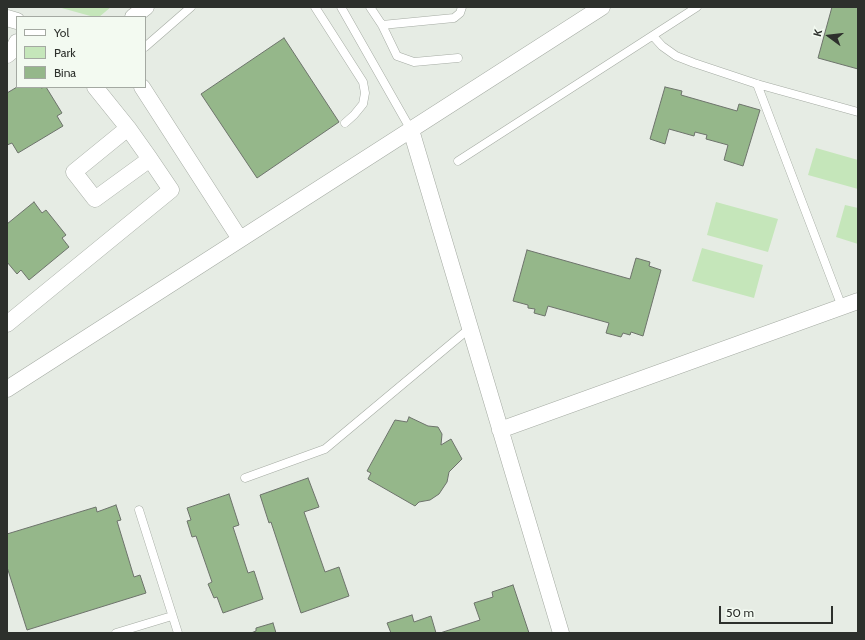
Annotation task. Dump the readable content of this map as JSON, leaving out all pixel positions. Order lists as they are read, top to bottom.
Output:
{
  "legend": ["Yol", "Park", "Bina"],
  "scale_bar": "50 m",
  "north": "left"
}
